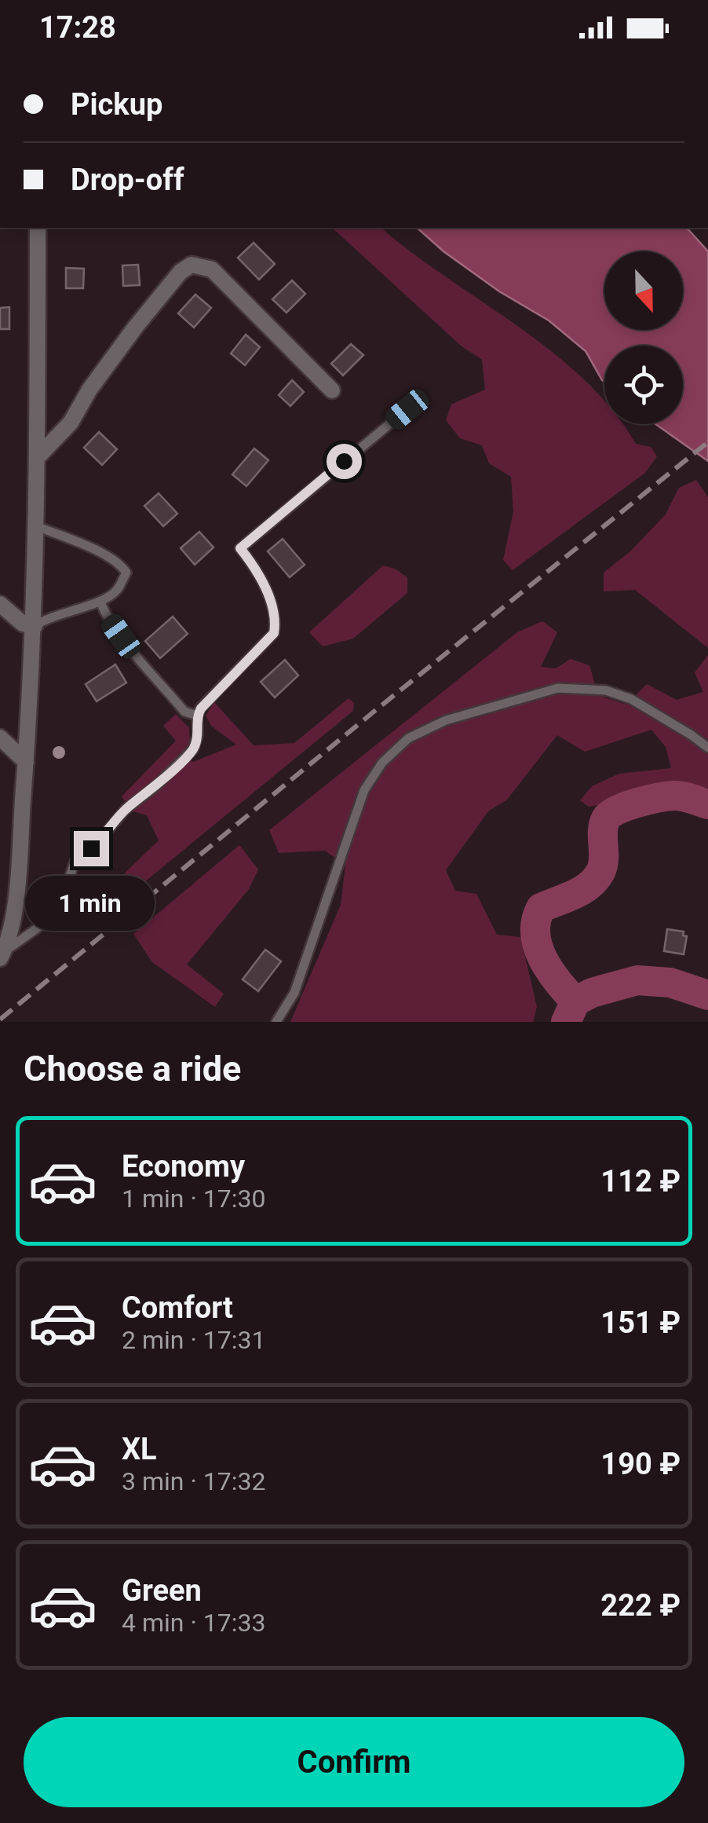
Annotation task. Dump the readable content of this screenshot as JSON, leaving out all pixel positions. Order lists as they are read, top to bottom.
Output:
{
  "north": "bottom",
  "page": {
    "status": "17:28",
    "banner": ["Pickup", "Drop-off"],
    "bubble": "1 min",
    "heading": "Choose a ride",
    "list": [
      {
        "name": "Economy",
        "note": "1 min · 17:30",
        "value": "112 ₽"
      },
      {
        "name": "Comfort",
        "note": "2 min · 17:31",
        "value": "151 ₽"
      },
      {
        "name": "XL",
        "note": "3 min · 17:32",
        "value": "190 ₽"
      },
      {
        "name": "Green",
        "note": "4 min · 17:33",
        "value": "222 ₽"
      }
    ],
    "buttons": "Confirm"
  }
}
